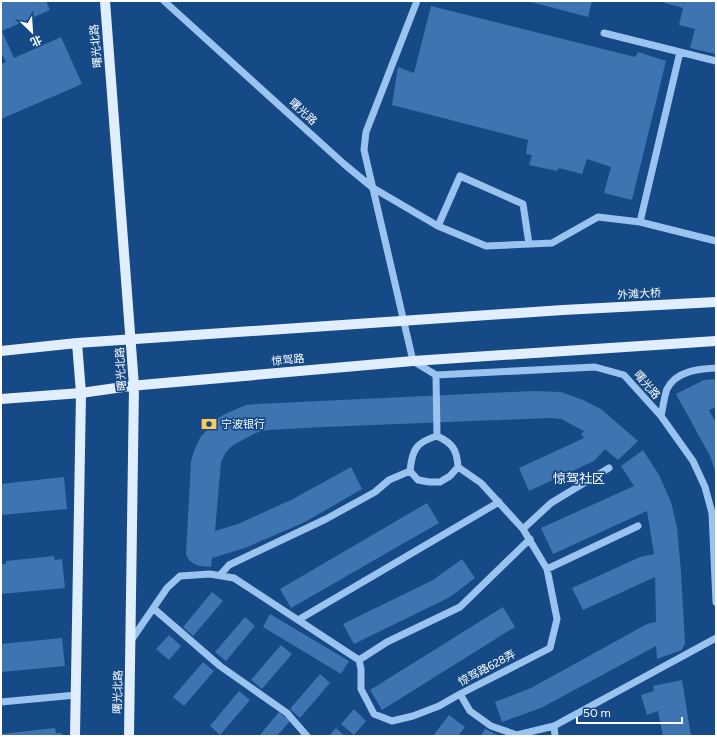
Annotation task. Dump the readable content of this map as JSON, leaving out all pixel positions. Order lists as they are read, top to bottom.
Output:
{
  "streets": {
    "main road": ["曙光北路", "外滩大桥", "惊驾路"],
    "street": ["曙光路", "惊驾路628弄"]
  },
  "crossings": [
    ["曙光北路", "惊驾路"]
  ],
  "districts": ["惊驾社区"],
  "places": {
    "bank": ["宁波银行"]
  },
  "scale_bar": "50 m",
  "north": "bottom right"
}
